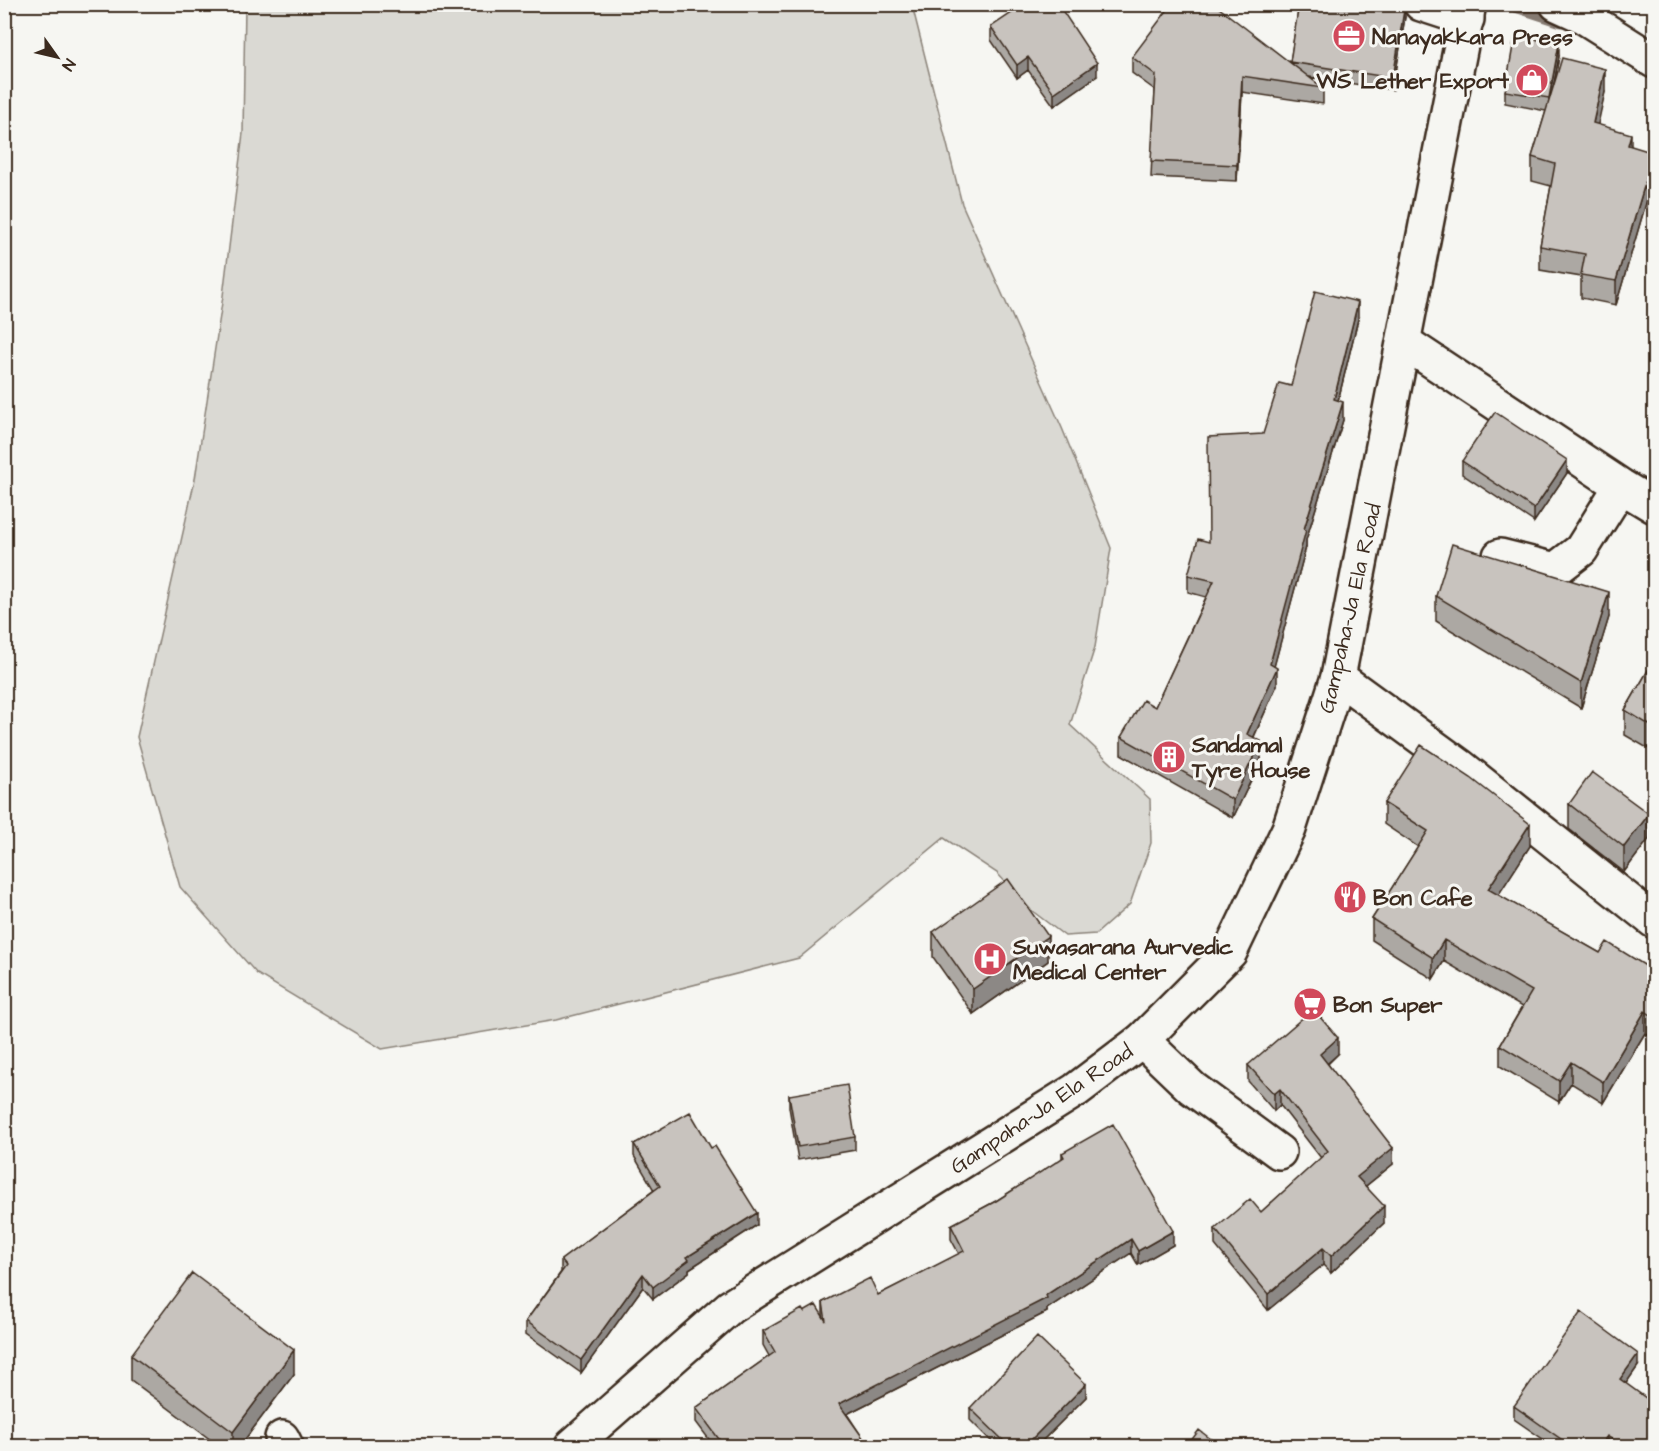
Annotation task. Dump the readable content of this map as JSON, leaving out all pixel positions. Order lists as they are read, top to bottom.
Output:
{
  "streets": {
    "main road": ["Gampaha-Ja Ela Road"]
  },
  "places": {
    "office": ["Nanayakkara Press"],
    "shop": ["WS Lether Export"],
    "building": ["Sandamal Tyre House"],
    "restaurant": ["Bon Cafe"],
    "hospital": ["Suwasarana Aurvedic Medical Center"],
    "supermarket": ["Bon Super"]
  },
  "north": "bottom right"
}
